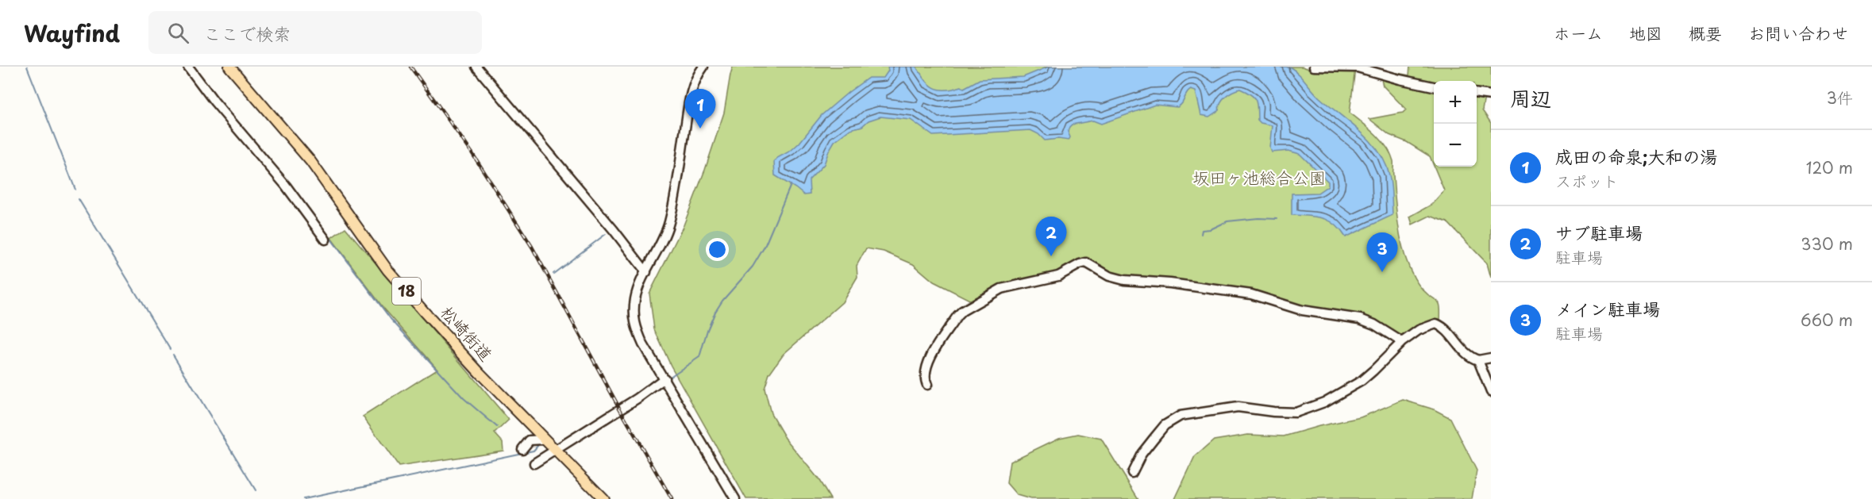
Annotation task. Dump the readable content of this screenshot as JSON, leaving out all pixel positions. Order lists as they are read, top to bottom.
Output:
{
  "streets": {
    "main road": ["18", "松崎街道"]
  },
  "parks": ["坂田ヶ池総合公園"],
  "page": {
    "header": "Wayfind",
    "search": "ここで検索",
    "nav": [
      "ホーム",
      "地図",
      "概要",
      "お問い合わせ"
    ],
    "heading": ["周辺", "3件"],
    "map_buttons": ["+", "−"],
    "pins": ["1", "2", "3"],
    "list": [
      {
        "mark": "1",
        "name": "成田の命泉;大和の湯",
        "note": "スポット",
        "value": "120 m"
      },
      {
        "mark": "2",
        "name": "サブ駐車場",
        "note": "駐車場",
        "value": "330 m"
      },
      {
        "mark": "3",
        "name": "メイン駐車場",
        "note": "駐車場",
        "value": "660 m"
      }
    ]
  }
}
